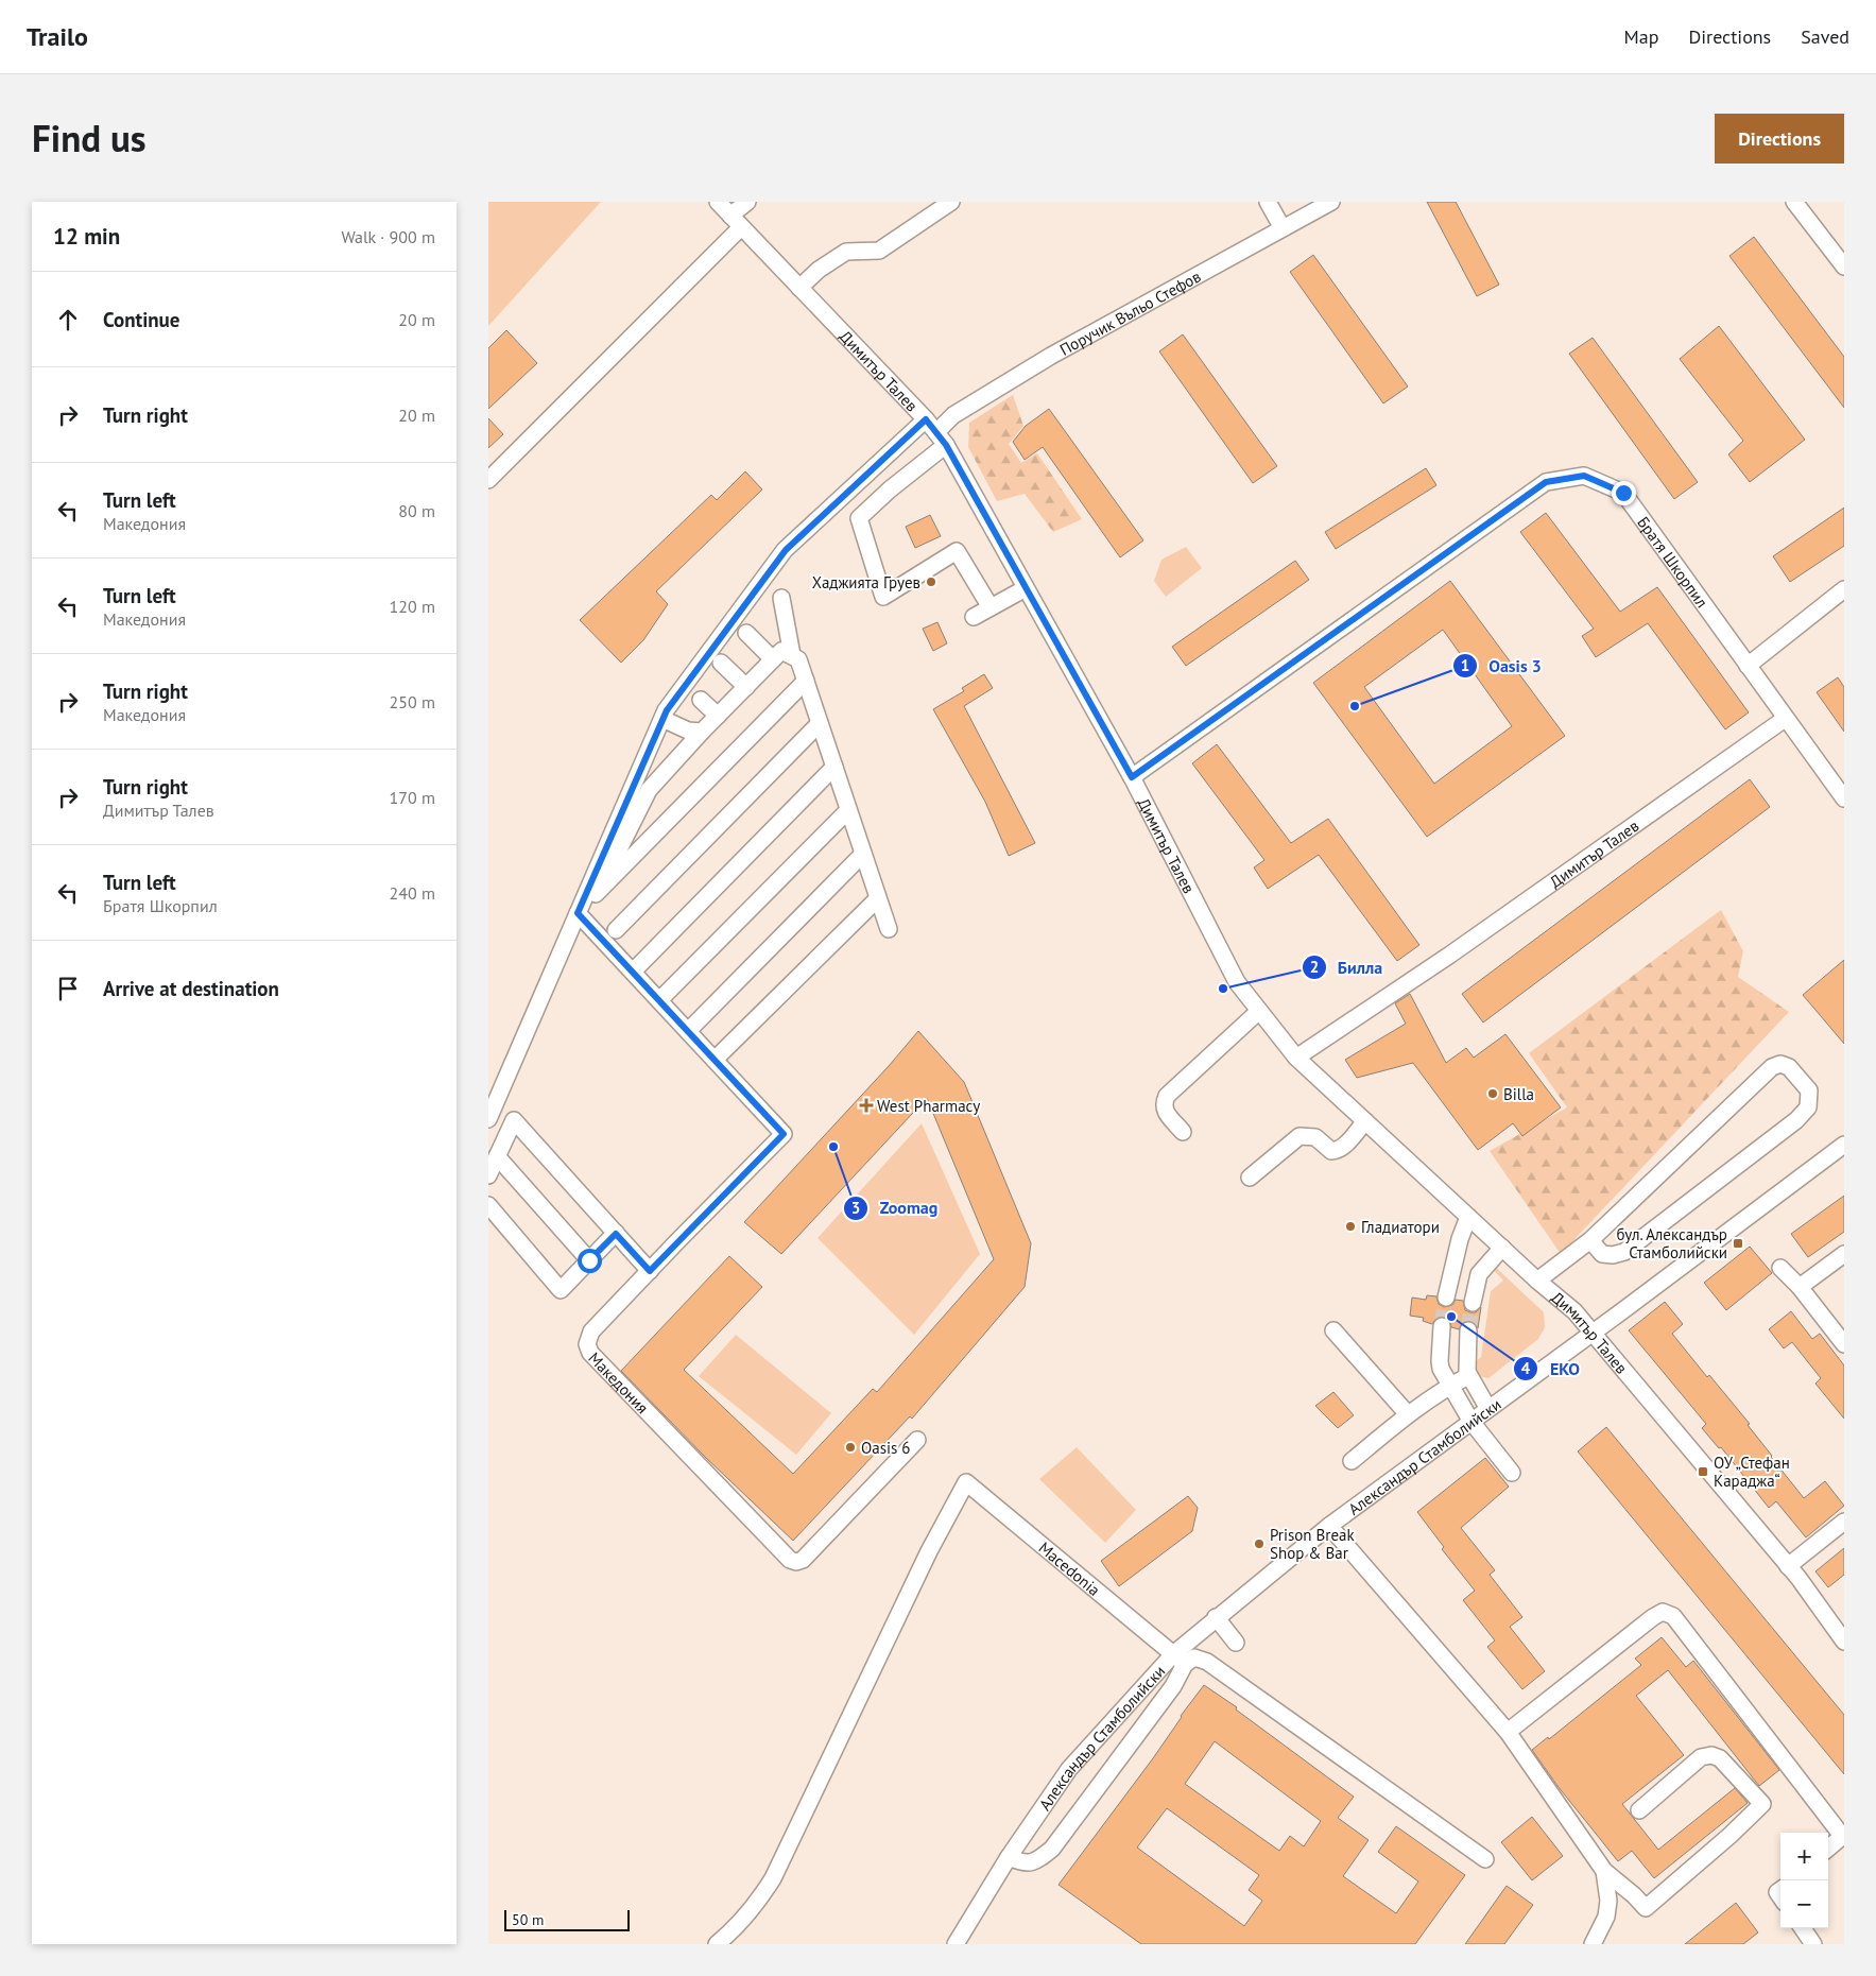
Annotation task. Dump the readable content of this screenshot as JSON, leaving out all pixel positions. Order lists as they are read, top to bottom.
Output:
{
  "streets": {
    "street": [
      "Поручик Въльо Стефов",
      "Димитър Талев",
      "Братя Шкорпил",
      "Македония",
      "Александър Стамболийски",
      "Macedonia"
    ]
  },
  "crossings": [
    ["Поручик Въльо Стефов", "Димитър Талев"],
    ["Димитър Талев", "Братя Шкорпил"],
    ["Димитър Талев", "Александър Стамболийски"],
    ["Александър Стамболийски", "Macedonia"]
  ],
  "places": {
    "other": [
      "Хаджията Груев",
      "Oasis 3",
      "Билла",
      "Billa",
      "Zoomag",
      "Гладиатори",
      "EKO",
      "Oasis 6",
      "Prison Break Shop & Bar"
    ],
    "health": ["West Pharmacy"],
    "transit": ["бул. Александър Стамболийски", "ОУ „Стефан Караджа“"]
  },
  "scale_bar": "50 m",
  "page": {
    "header": "Trailo",
    "nav": ["Map", "Directions", "Saved"],
    "title": "Find us",
    "buttons": "Directions",
    "heading": ["12 min", "Walk · 900 m"],
    "list": [
      ["Continue", "20 m"],
      ["Turn right", "20 m"],
      ["Turn left", "Македония", "80 m"],
      ["Turn left", "Македония", "120 m"],
      ["Turn right", "Македония", "250 m"],
      ["Turn right", "Димитър Талев", "170 m"],
      ["Turn left", "Братя Шкорпил", "240 m"],
      "Arrive at destination"
    ],
    "map_buttons": ["+", "−"],
    "scale": "50 m"
  }
}
